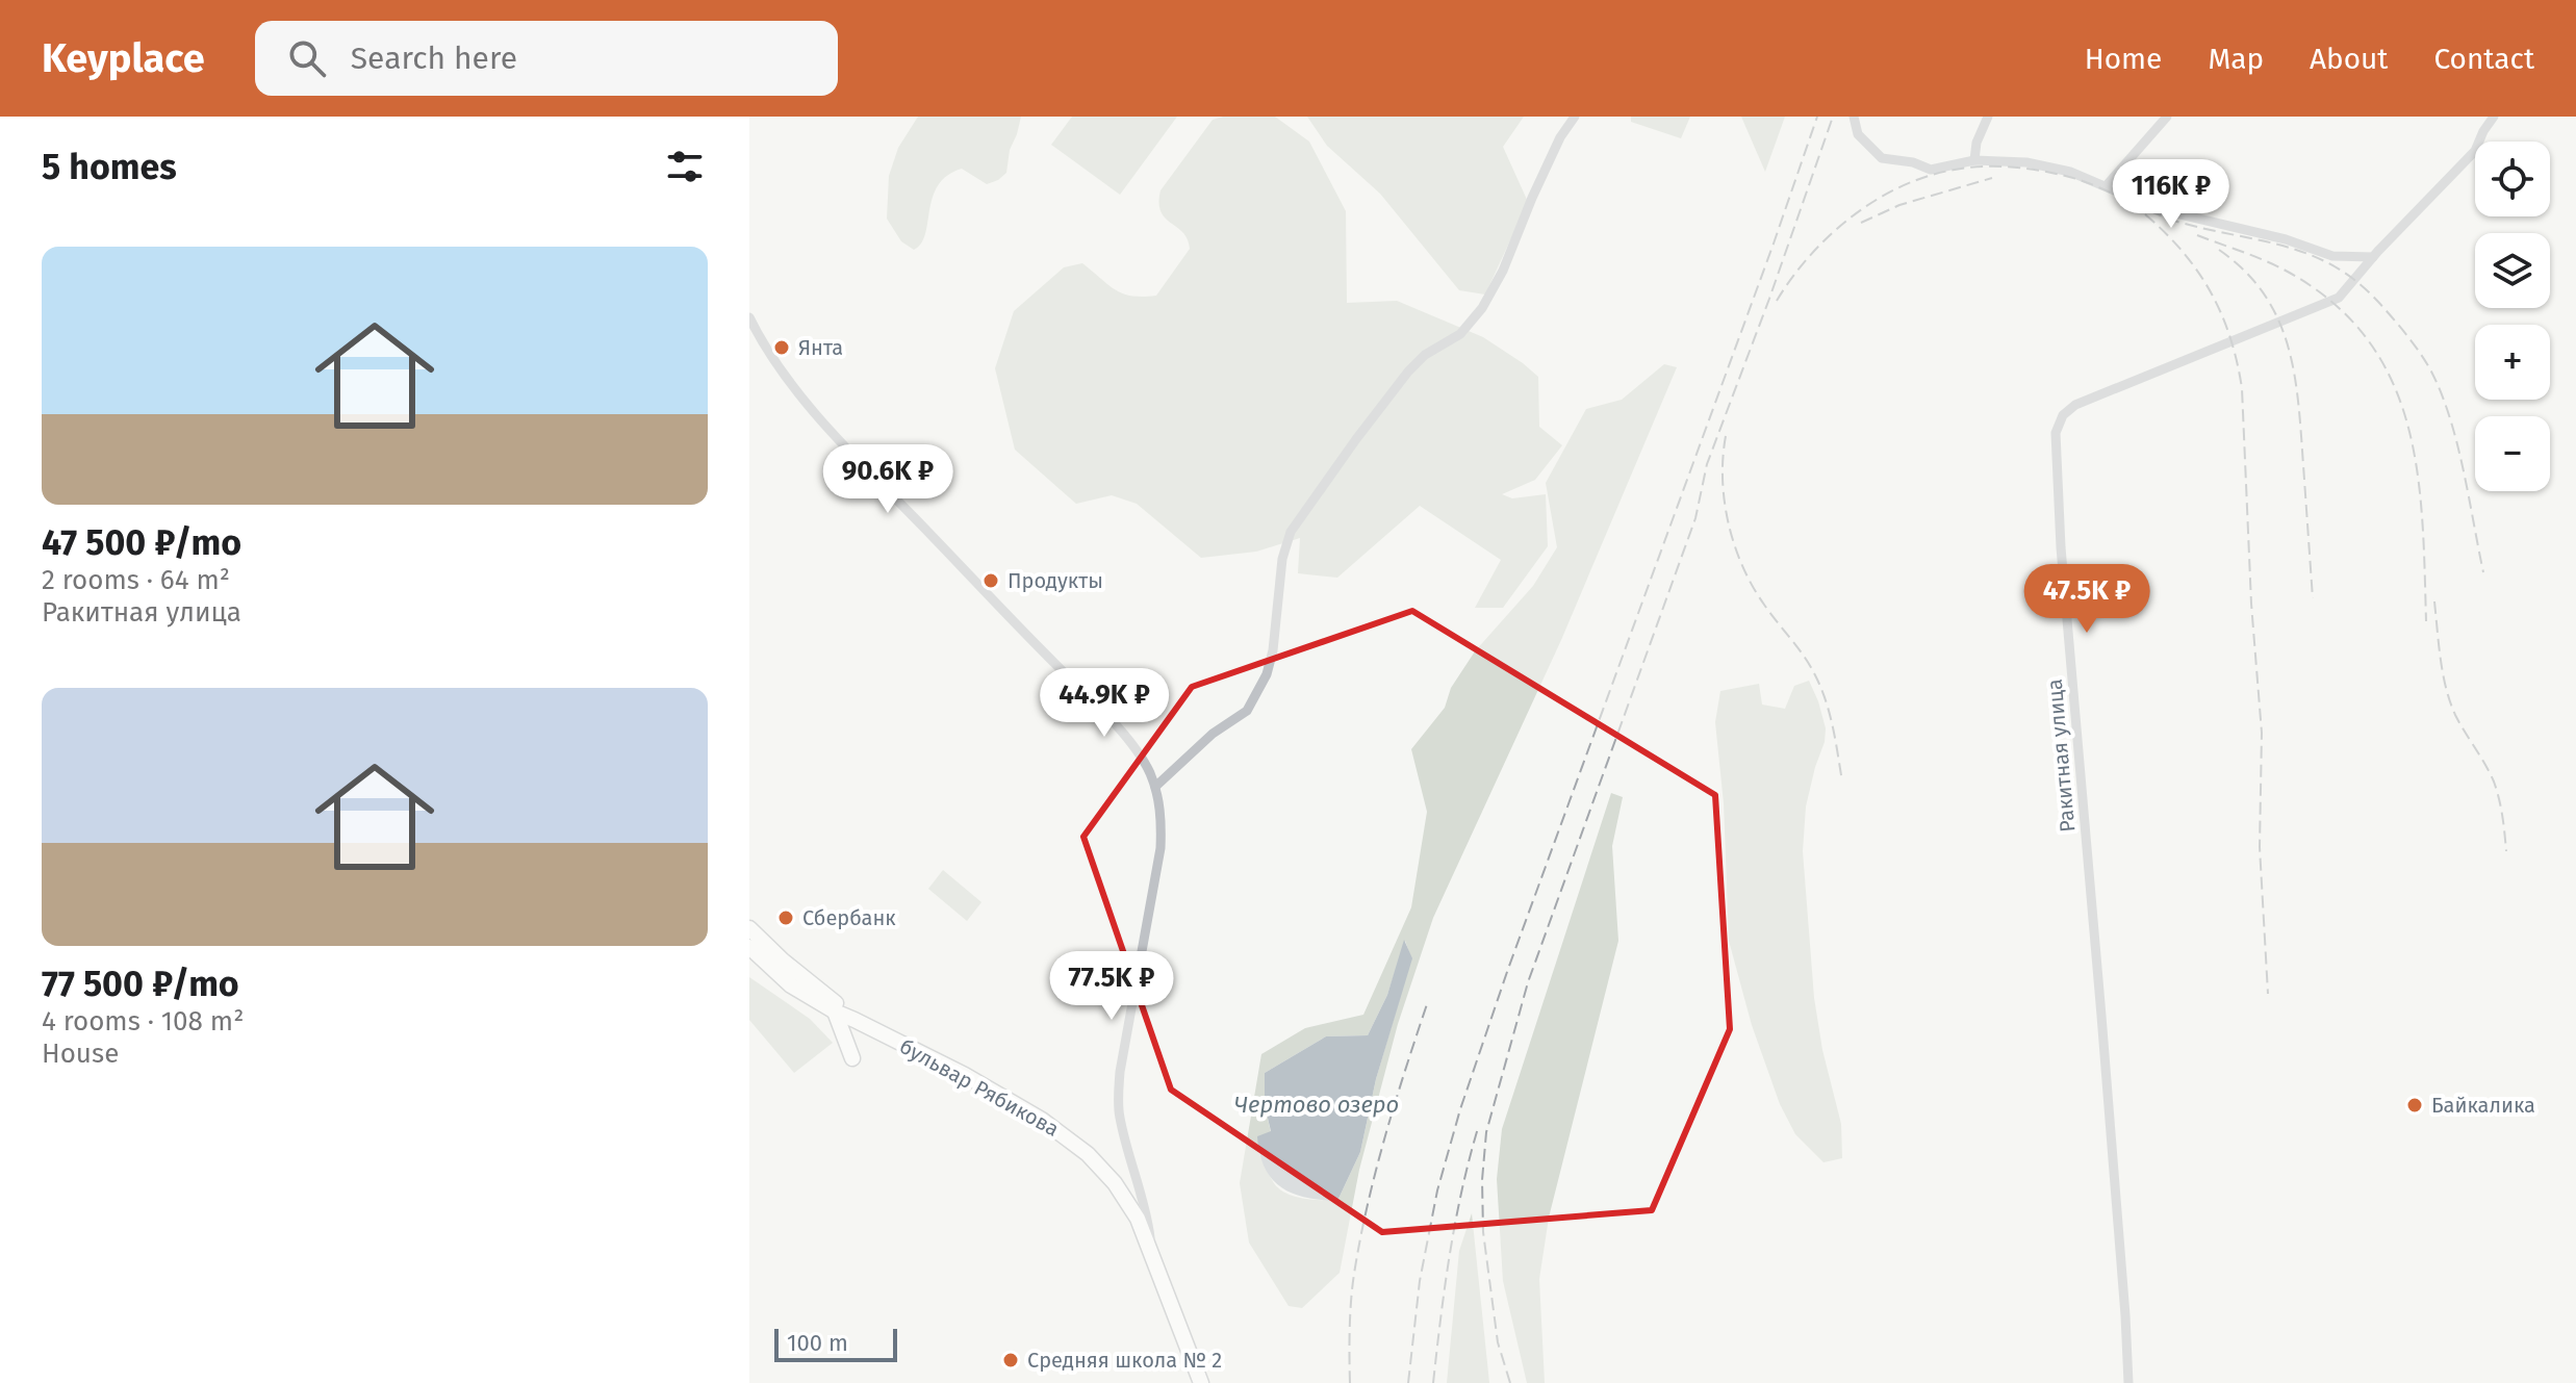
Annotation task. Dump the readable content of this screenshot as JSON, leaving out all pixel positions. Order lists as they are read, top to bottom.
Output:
{
  "streets": {
    "main road": ["бульвар Рябикова"],
    "street": ["Ракитная улица"]
  },
  "water": ["Чертово озеро"],
  "places": [
    "Янта",
    "Продукты",
    "Сбербанк",
    "Байкалика",
    "Средняя школа № 2"
  ],
  "scale_bar": "100 m",
  "page": {
    "header": "Keyplace",
    "search": "Search here",
    "nav": [
      "Home",
      "Map",
      "About",
      "Contact"
    ],
    "heading": "5 homes",
    "map_buttons": ["+", "−"],
    "price": [
      "116K ₽",
      "90.6K ₽",
      "47.5K ₽",
      "44.9K ₽",
      "77.5K ₽"
    ],
    "list": [
      {
        "name": "47 500 ₽/mo",
        "note": "2 rooms · 64 m² · Ракитная улица"
      },
      {
        "name": "77 500 ₽/mo",
        "note": "4 rooms · 108 m² · House"
      }
    ],
    "scale": "100 m"
  }
}
